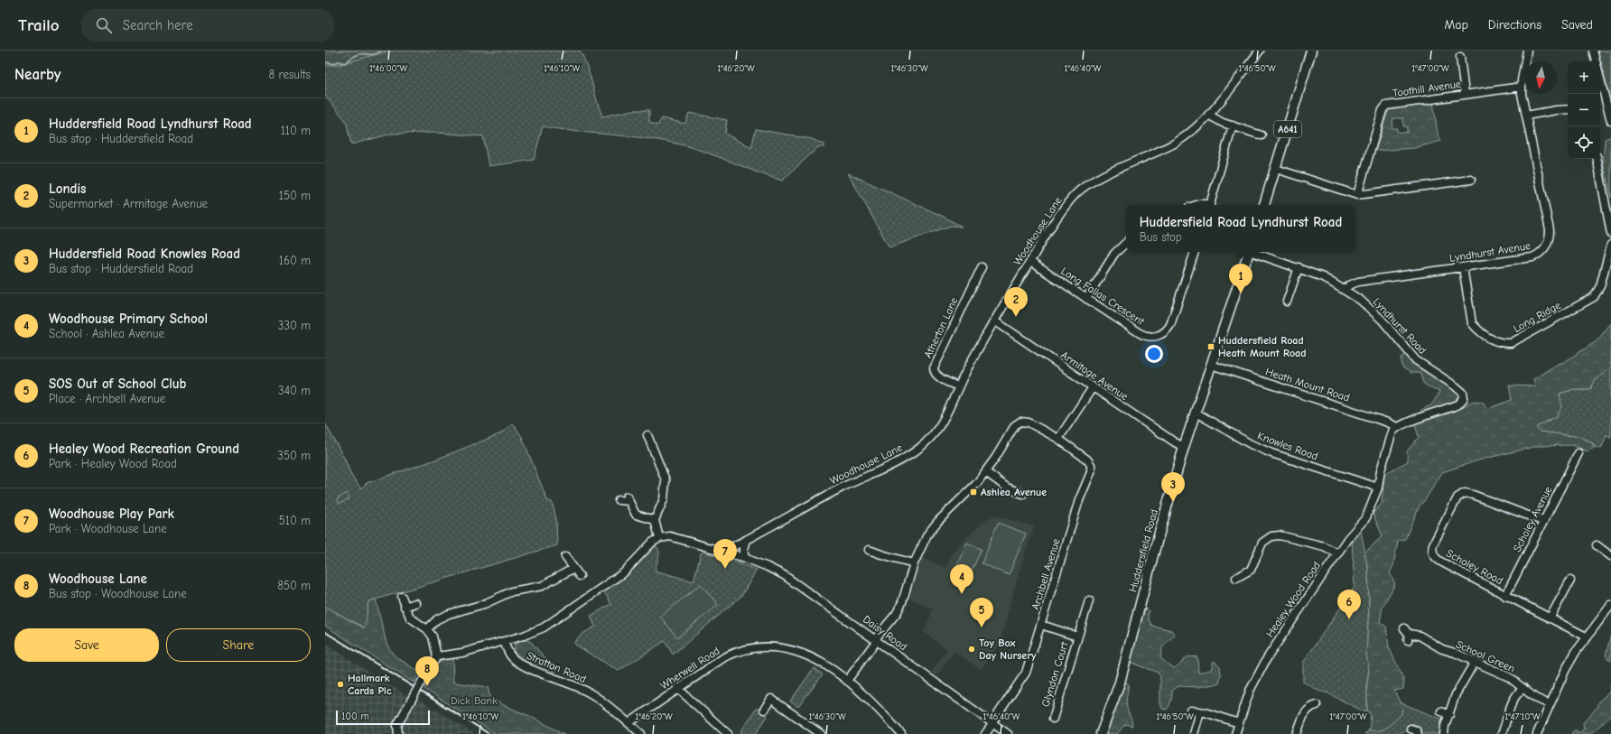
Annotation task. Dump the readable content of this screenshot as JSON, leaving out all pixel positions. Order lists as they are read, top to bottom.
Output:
{
  "streets": {
    "main road": ["A641", "Huddersfield Road"],
    "street": [
      "Toothill Avenue",
      "Woodhouse Lane",
      "Lyndhurst Avenue",
      "Long Fallas Crescent",
      "Long Ridge",
      "Lyndhurst Road",
      "Atherton Lane",
      "Armitage Avenue",
      "Heath Mount Road",
      "Knowles Road",
      "Scholey Avenue",
      "Scholey Road",
      "Archbell Avenue",
      "Healey Wood Road",
      "Daisy Road",
      "School Green",
      "Stratton Road",
      "Wherwell Road",
      "Glyndon Court"
    ]
  },
  "crossings": [
    ["Toothill Avenue", "Lyndhurst Avenue"],
    ["Woodhouse Lane", "Long Fallas Crescent"],
    ["Woodhouse Lane", "Atherton Lane"],
    ["Woodhouse Lane", "Armitage Avenue"],
    ["Lyndhurst Avenue", "Long Ridge"],
    ["Lyndhurst Avenue", "Lyndhurst Road"],
    ["Lyndhurst Road", "Heath Mount Road"],
    ["Armitage Avenue", "Huddersfield Road"],
    ["Heath Mount Road", "Huddersfield Road"],
    ["Knowles Road", "Huddersfield Road"],
    ["Knowles Road", "Healey Wood Road"],
    ["Scholey Avenue", "Scholey Road"],
    ["Archbell Avenue", "Daisy Road"],
    ["Archbell Avenue", "Glyndon Court"],
    ["Stratton Road", "Wherwell Road"]
  ],
  "parks": ["Dick Bank"],
  "places": {
    "transit": ["Huddersfield Road Heath Mount Road", "Ashlea Avenue"],
    "other": ["Toy Box Day Nursery", "Hallmark Cards Plc"]
  },
  "scale_bar": "100 m",
  "north": "bottom",
  "page": {
    "header": "Trailo",
    "search": "Search here",
    "nav": ["Map", "Directions", "Saved"],
    "heading": ["Nearby", "8 results"],
    "map_buttons": ["+", "−"],
    "list": [
      {
        "mark": "1",
        "name": "Huddersfield Road Lyndhurst Road",
        "note": "Bus stop · Huddersfield Road",
        "value": "110 m"
      },
      {
        "mark": "2",
        "name": "Londis",
        "note": "Supermarket · Armitage Avenue",
        "value": "150 m"
      },
      {
        "mark": "3",
        "name": "Huddersfield Road Knowles Road",
        "note": "Bus stop · Huddersfield Road",
        "value": "160 m"
      },
      {
        "mark": "4",
        "name": "Woodhouse Primary School",
        "note": "School · Ashlea Avenue",
        "value": "330 m"
      },
      {
        "mark": "5",
        "name": "SOS Out of School Club",
        "note": "Place · Archbell Avenue",
        "value": "340 m"
      },
      {
        "mark": "6",
        "name": "Healey Wood Recreation Ground",
        "note": "Park · Healey Wood Road",
        "value": "350 m"
      },
      {
        "mark": "7",
        "name": "Woodhouse Play Park",
        "note": "Park · Woodhouse Lane",
        "value": "510 m"
      },
      {
        "mark": "8",
        "name": "Woodhouse Lane",
        "note": "Bus stop · Woodhouse Lane",
        "value": "850 m"
      }
    ],
    "popup": ["Huddersfield Road Lyndhurst Road", "Bus stop"],
    "pins": [
      "1",
      "2",
      "3",
      "7",
      "4",
      "6",
      "5",
      "8"
    ],
    "buttons": ["Save", "Share"],
    "scale": "100 m"
  },
  "coordinates": [
    "1°46'00\"W",
    "1°46'10\"W",
    "1°46'20\"W",
    "1°46'30\"W",
    "1°46'40\"W",
    "1°46'50\"W",
    "1°47'00\"W",
    "1°47'10\"W"
  ]
}
